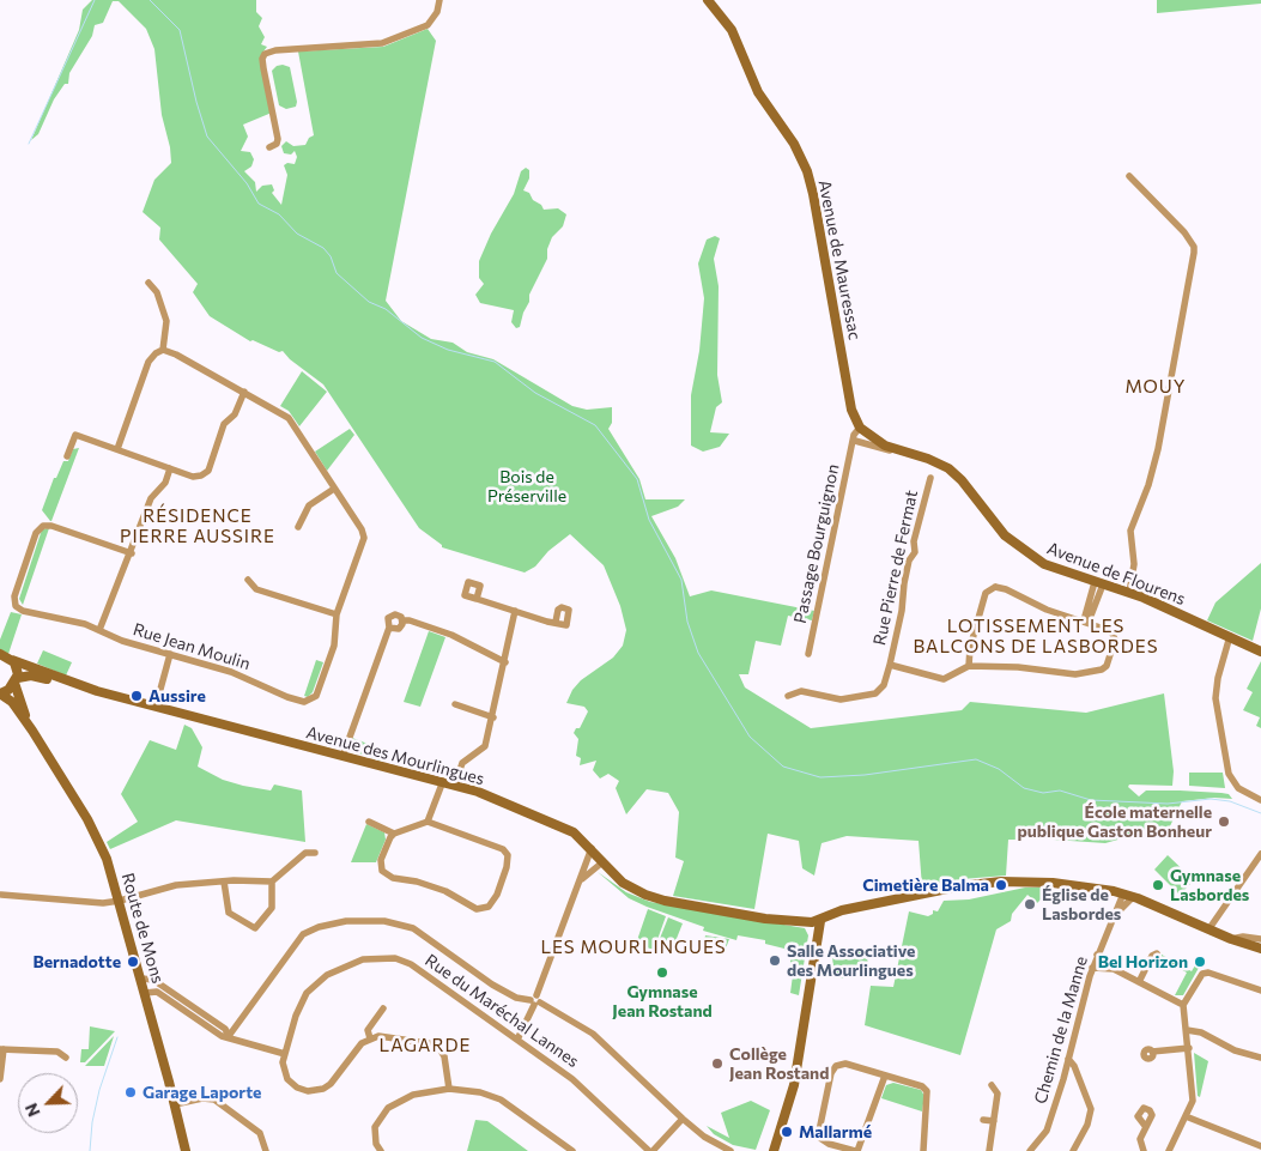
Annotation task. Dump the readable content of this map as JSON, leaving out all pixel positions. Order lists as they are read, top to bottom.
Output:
{
  "streets": {
    "street": [
      "Avenue de Mauressac",
      "Passage Bourguignon",
      "Rue Pierre de Fermat",
      "Avenue de Flourens",
      "Rue Jean Moulin",
      "Avenue des Mourlingues",
      "Route de Mons",
      "Rue du Maréchal Lannes",
      "Chemin de la Manne"
    ]
  },
  "crossings": [
    ["Avenue de Mauressac", "Avenue de Flourens"],
    ["Avenue des Mourlingues", "Route de Mons"]
  ],
  "districts": [
    "MOUY",
    "RÉSIDENCE PIERRE AUSSIRE",
    "LOTISSEMENT LES BALCONS DE LASBORDES",
    "LES MOURLINGUES",
    "LAGARDE"
  ],
  "parks": ["Bois de Préserville"],
  "places": [
    "Aussire",
    "École maternelle publique Gaston Bonheur",
    "Cimetière Balma",
    "Gymnase Lasbordes",
    "Église de Lasbordes",
    "Salle Associative des Mourlingues",
    "Bernadotte",
    "Bel Horizon",
    "Gymnase Jean Rostand",
    "Collège Jean Rostand",
    "Garage Laporte",
    "Mallarmé"
  ],
  "north": "bottom left"
}
